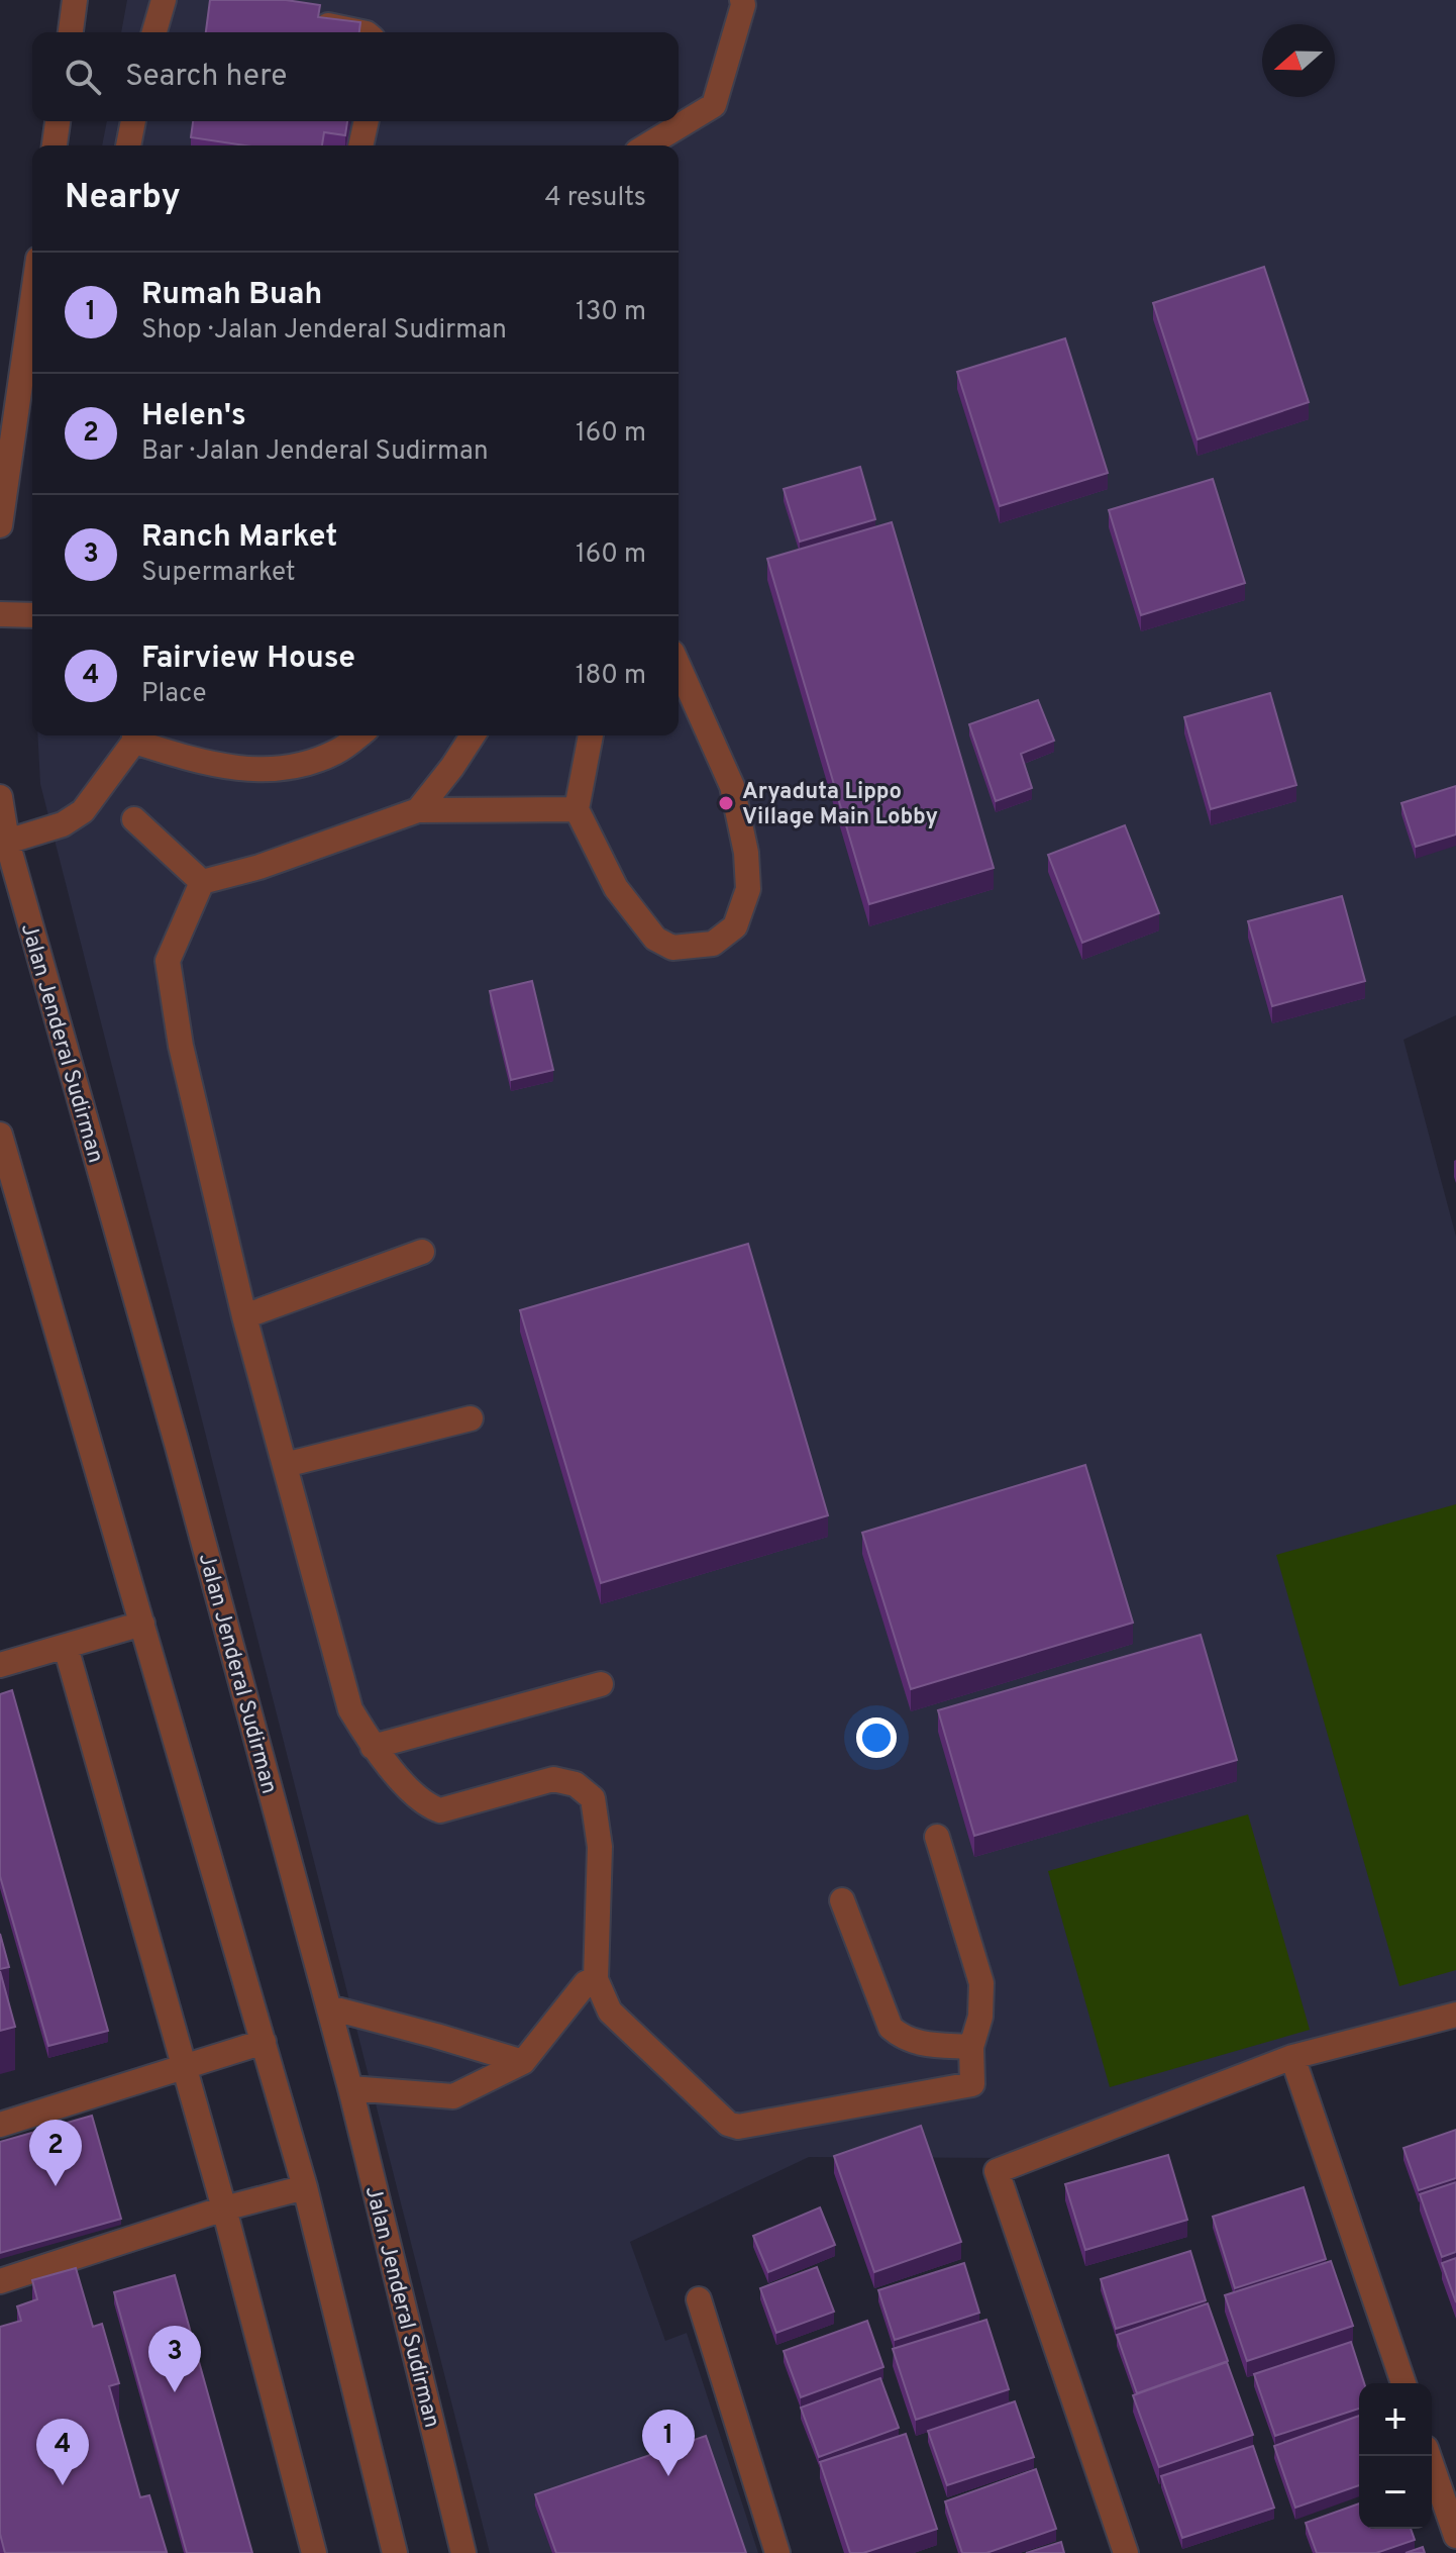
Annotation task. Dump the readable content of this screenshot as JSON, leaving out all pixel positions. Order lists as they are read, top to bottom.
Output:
{
  "streets": {
    "street": ["Jalan Jenderal Sudirman"]
  },
  "places": ["Aryaduta Lippo Village Main Lobby"],
  "north": "left",
  "page": {
    "search": "Search here",
    "heading": ["Nearby", "4 results"],
    "list": [
      {
        "mark": "1",
        "name": "Rumah Buah",
        "note": "Shop · Jalan Jenderal Sudirman",
        "value": "130 m"
      },
      {
        "mark": "2",
        "name": "Helen's",
        "note": "Bar · Jalan Jenderal Sudirman",
        "value": "160 m"
      },
      {
        "mark": "3",
        "name": "Ranch Market",
        "note": "Supermarket",
        "value": "160 m"
      },
      {
        "mark": "4",
        "name": "Fairview House",
        "note": "Place",
        "value": "180 m"
      }
    ],
    "pins": [
      "2",
      "3",
      "1",
      "4"
    ],
    "map_buttons": ["+", "−"]
  }
}
